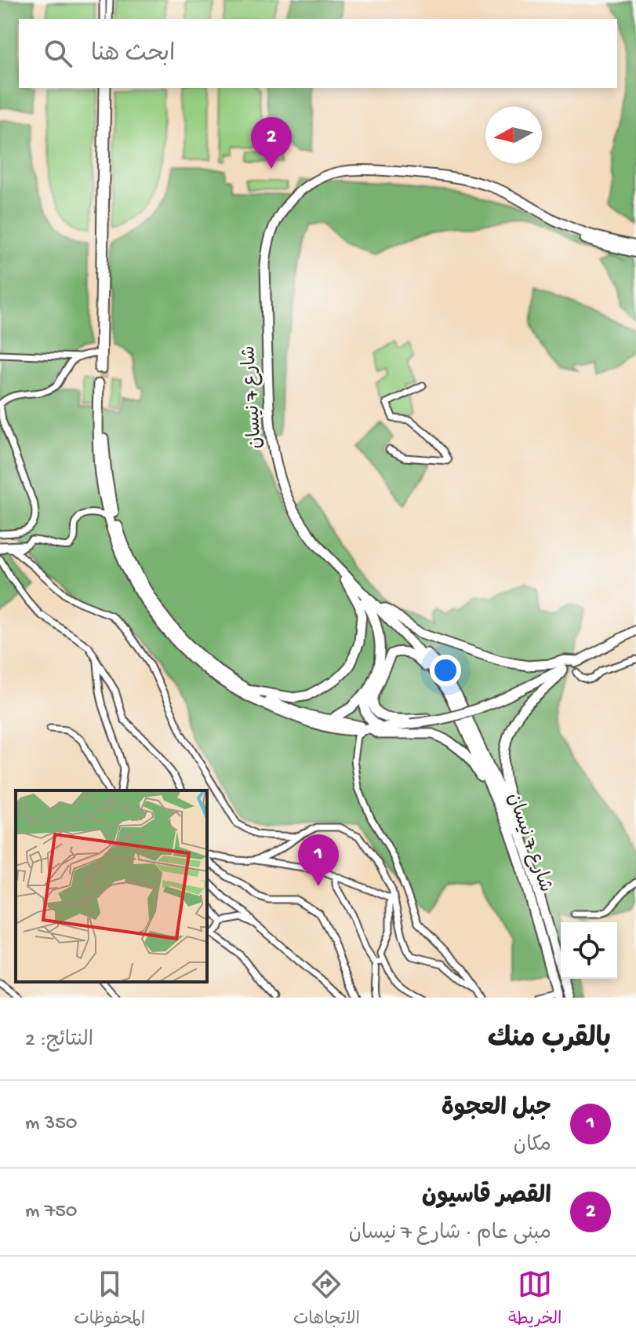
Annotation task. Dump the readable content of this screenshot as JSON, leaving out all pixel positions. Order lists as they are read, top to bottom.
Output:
{
  "streets": {
    "main road": ["شارع 7 نيسان"]
  },
  "north": "left",
  "page": {
    "search": "ابحث هنا",
    "pins": ["2", "1"],
    "heading": ["بالقرب منك", "النتائج: 2"],
    "list": [
      {
        "mark": "1",
        "name": "جبل العجوة",
        "note": "مكان",
        "value": "350 m"
      },
      {
        "mark": "2",
        "name": "القصر قاسيون",
        "note": "مبنى عام · شارع 7 نيسان",
        "value": "750 m"
      }
    ],
    "nav": ["الخريطة", "الاتجاهات", "المحفوظات"]
  }
}
